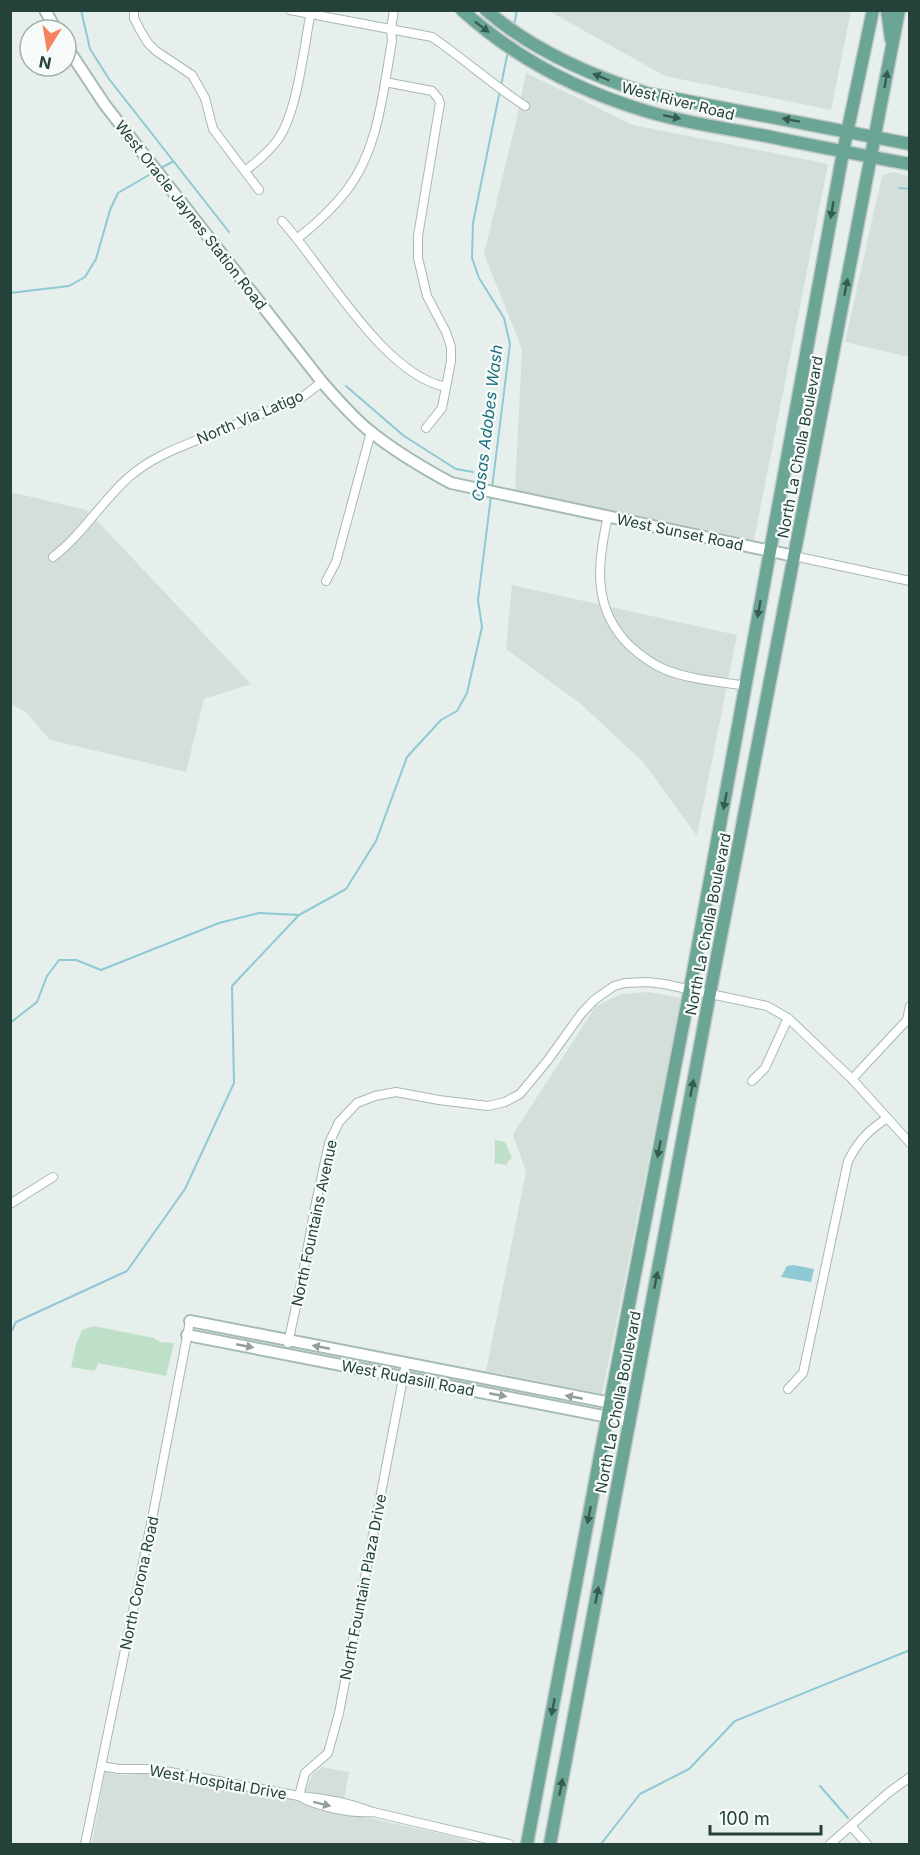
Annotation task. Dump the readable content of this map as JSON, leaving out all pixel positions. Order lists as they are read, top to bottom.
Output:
{
  "streets": {
    "main road": ["West River Road", "North La Cholla Boulevard"],
    "street": [
      "West Oracle Jaynes Station Road",
      "North Via Latigo",
      "West Sunset Road",
      "North Fountains Avenue",
      "West Rudasill Road",
      "North Corona Road",
      "North Fountain Plaza Drive",
      "West Hospital Drive"
    ]
  },
  "crossings": [
    ["West River Road", "North La Cholla Boulevard"],
    ["West Oracle Jaynes Station Road", "North Via Latigo"],
    ["North La Cholla Boulevard", "West Sunset Road"],
    ["North La Cholla Boulevard", "North Fountains Avenue"],
    ["North La Cholla Boulevard", "West Rudasill Road"],
    ["North Fountains Avenue", "West Rudasill Road"],
    ["West Rudasill Road", "North Corona Road"],
    ["West Rudasill Road", "North Fountain Plaza Drive"],
    ["North Corona Road", "West Hospital Drive"],
    ["North Fountain Plaza Drive", "West Hospital Drive"]
  ],
  "water": ["Casas Adobes Wash"],
  "scale_bar": "100 m",
  "north": "bottom"
}
